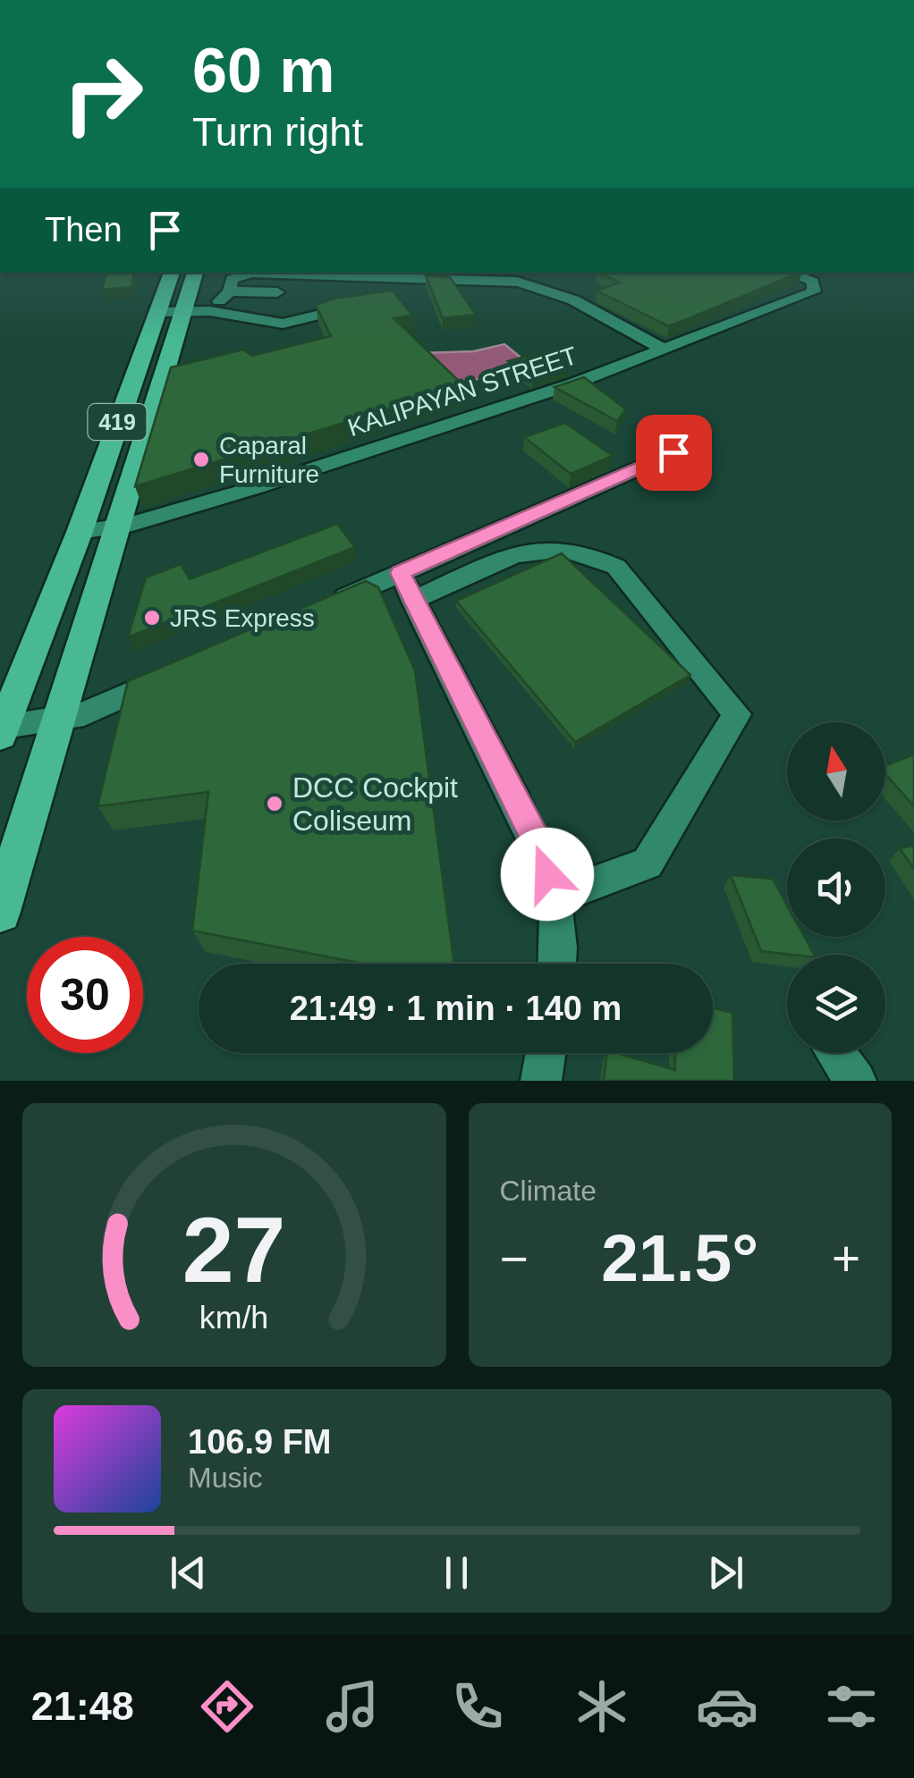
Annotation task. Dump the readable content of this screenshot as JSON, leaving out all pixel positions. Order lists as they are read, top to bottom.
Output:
{
  "streets": {
    "highway": ["419"],
    "street": ["KALIPAYAN STREET"]
  },
  "crossings": [
    ["KALIPAYAN STREET", "419"]
  ],
  "places": ["Caparal Furniture", "JRS Express", "DCC Cockpit Coliseum"],
  "north": "top",
  "page": {
    "turn": ["60 m", "Turn right"],
    "then": "Then",
    "limit": "30",
    "trip": "21:49 · 1 min · 140 m",
    "tile": "Climate",
    "heat": ["−", "21.5°", "+"],
    "song": ["106.9 FM", "Music"],
    "tabs": "21:48",
    "gauge": ["27", "km/h"]
  }
}
